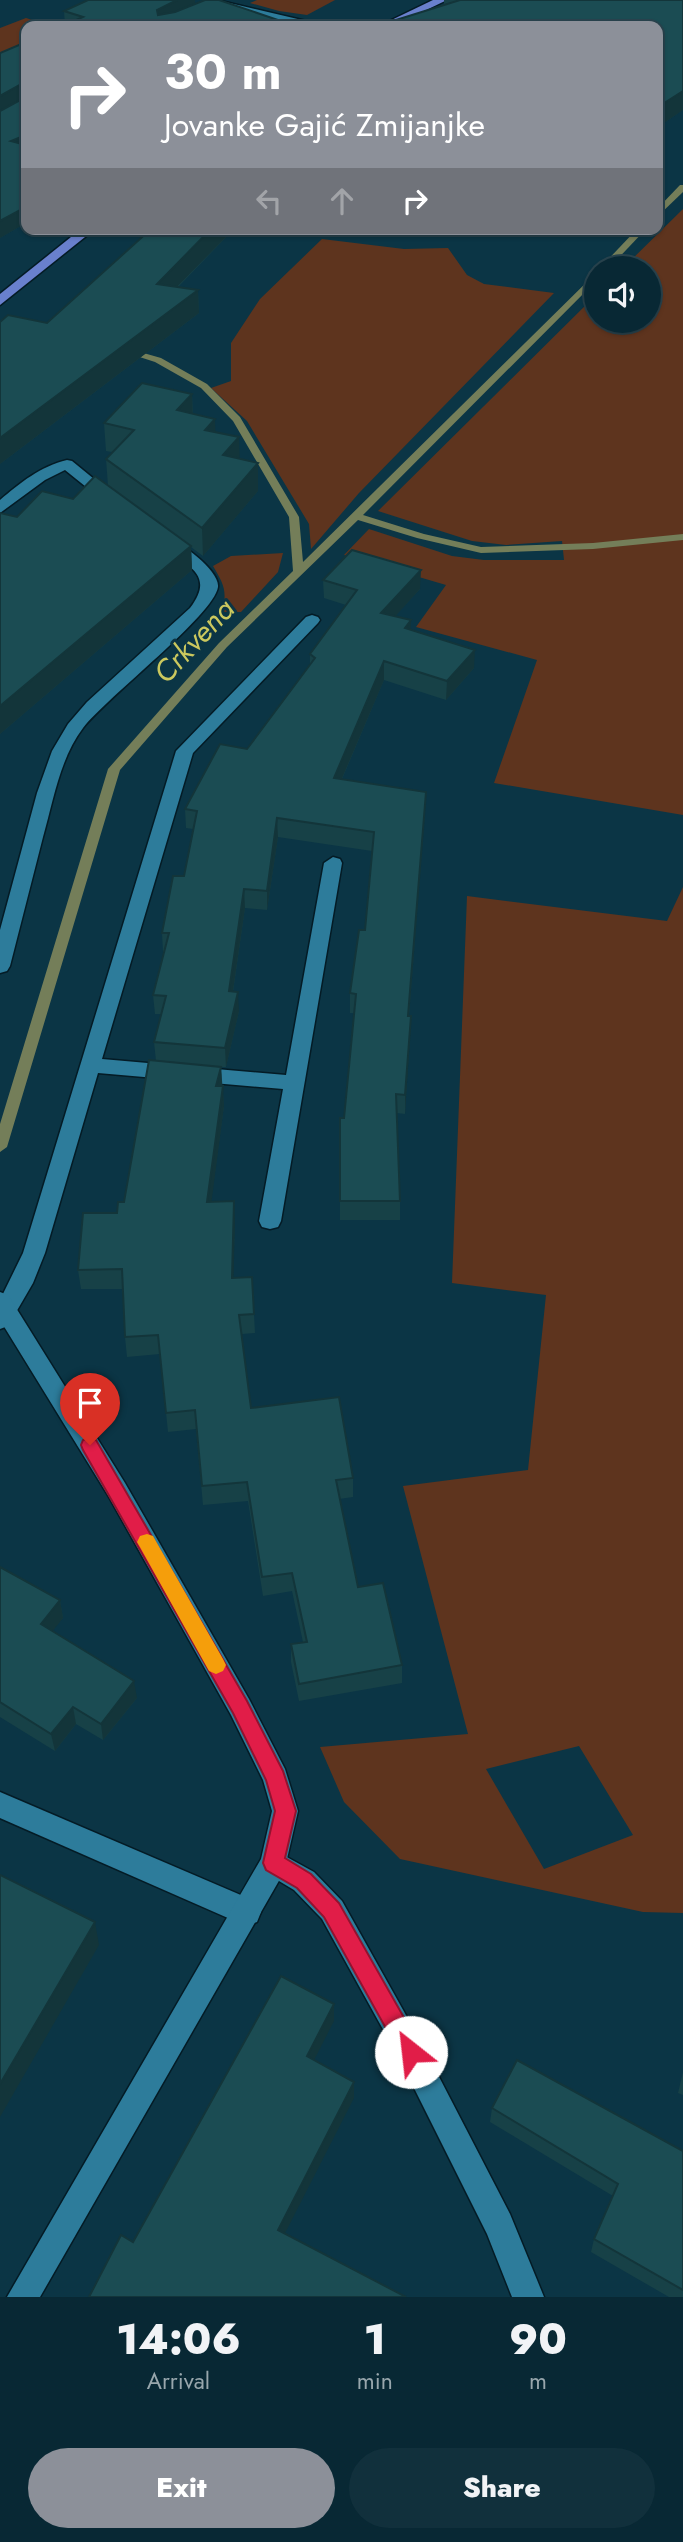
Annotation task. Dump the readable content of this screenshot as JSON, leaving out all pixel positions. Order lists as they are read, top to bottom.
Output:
{
  "water": ["Crkvena"],
  "page": {
    "turn": ["30 m", "Jovanke Gajić Zmijanjke"],
    "eta": [
      "14:06",
      "Arrival",
      "1",
      "min",
      "90",
      "m"
    ],
    "buttons": ["Exit", "Share"]
  }
}
